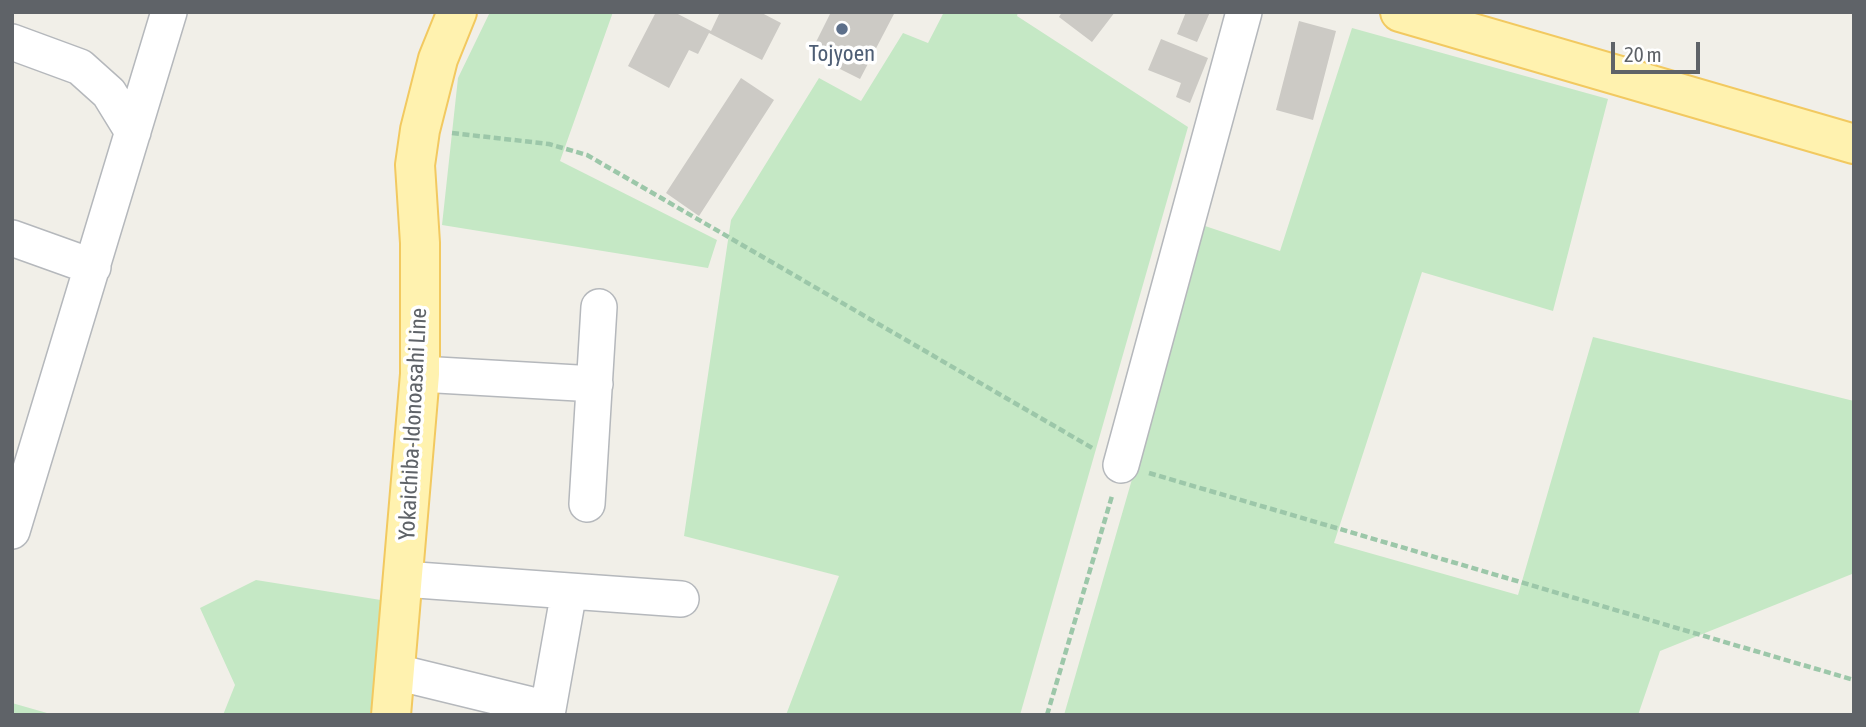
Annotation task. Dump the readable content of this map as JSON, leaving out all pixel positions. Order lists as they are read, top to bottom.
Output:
{
  "streets": {
    "main road": ["Yokaichiba-Idonoasahi Line"]
  },
  "places": ["Tojyoen"],
  "scale_bar": "20 m"
}
